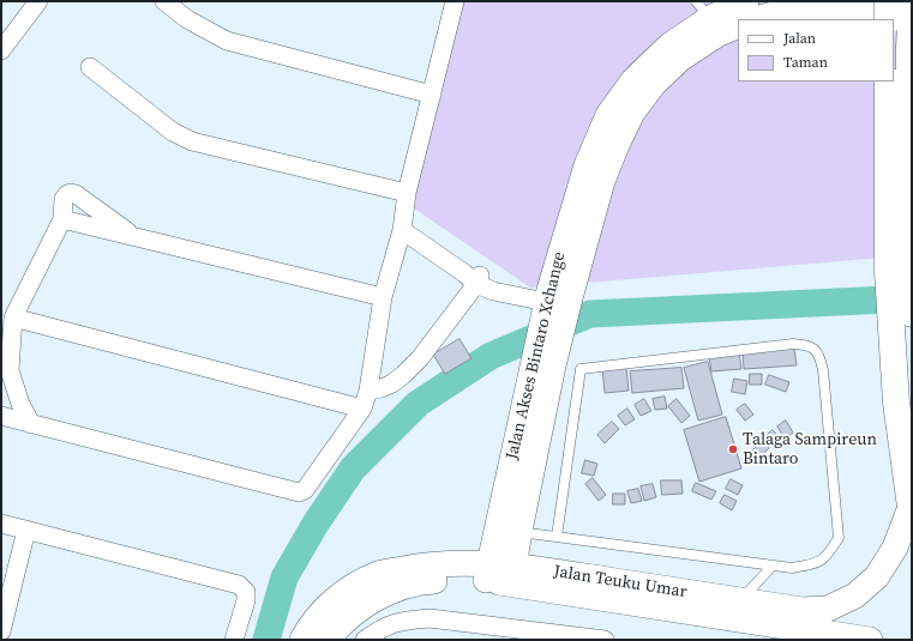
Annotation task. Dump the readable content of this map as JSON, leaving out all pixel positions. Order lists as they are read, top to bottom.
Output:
{
  "streets": {
    "main road": ["Jalan Akses Bintaro Xchange", "Jalan Teuku Umar"]
  },
  "crossings": [
    ["Jalan Akses Bintaro Xchange", "Jalan Teuku Umar"]
  ],
  "places": ["Talaga Sampireun Bintaro"],
  "legend": ["Jalan", "Taman"]
}
